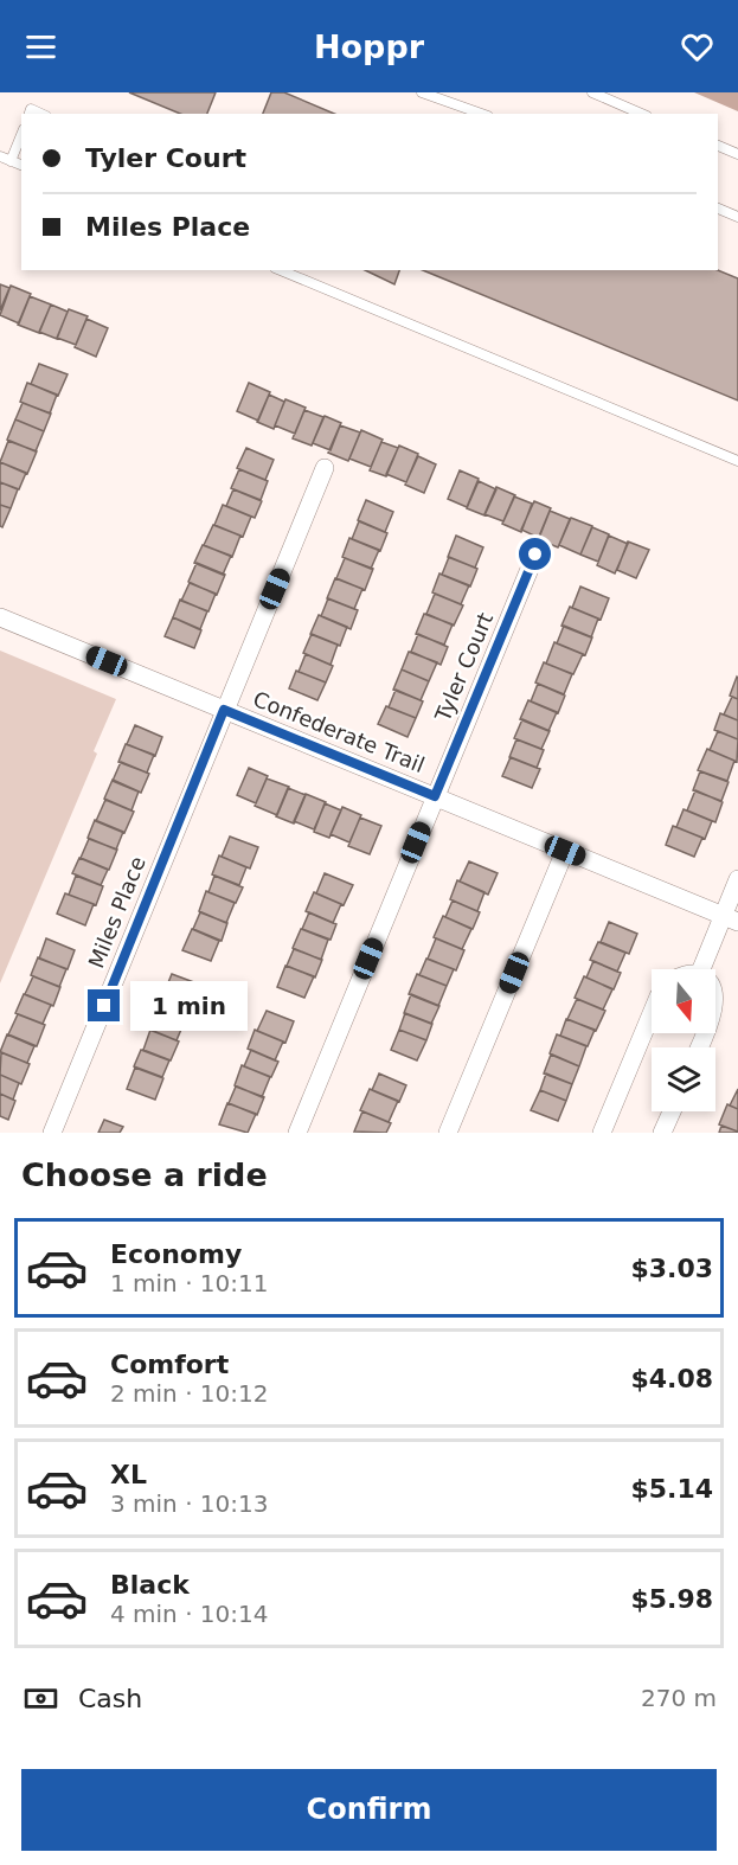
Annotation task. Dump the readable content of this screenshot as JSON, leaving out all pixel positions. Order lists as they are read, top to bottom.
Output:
{
  "streets": {
    "street": ["Tyler Court", "Confederate Trail", "Miles Place"]
  },
  "crossings": [
    ["Tyler Court", "Confederate Trail"],
    ["Confederate Trail", "Miles Place"]
  ],
  "north": "bottom",
  "page": {
    "header": "Hoppr",
    "banner": ["Tyler Court", "Miles Place"],
    "bubble": "1 min",
    "heading": "Choose a ride",
    "list": [
      {
        "name": "Economy",
        "note": "1 min · 10:11",
        "value": "$3.03"
      },
      {
        "name": "Comfort",
        "note": "2 min · 10:12",
        "value": "$4.08"
      },
      {
        "name": "XL",
        "note": "3 min · 10:13",
        "value": "$5.14"
      },
      {
        "name": "Black",
        "note": "4 min · 10:14",
        "value": "$5.98"
      }
    ],
    "pay": ["Cash", "270 m"],
    "buttons": "Confirm"
  }
}
